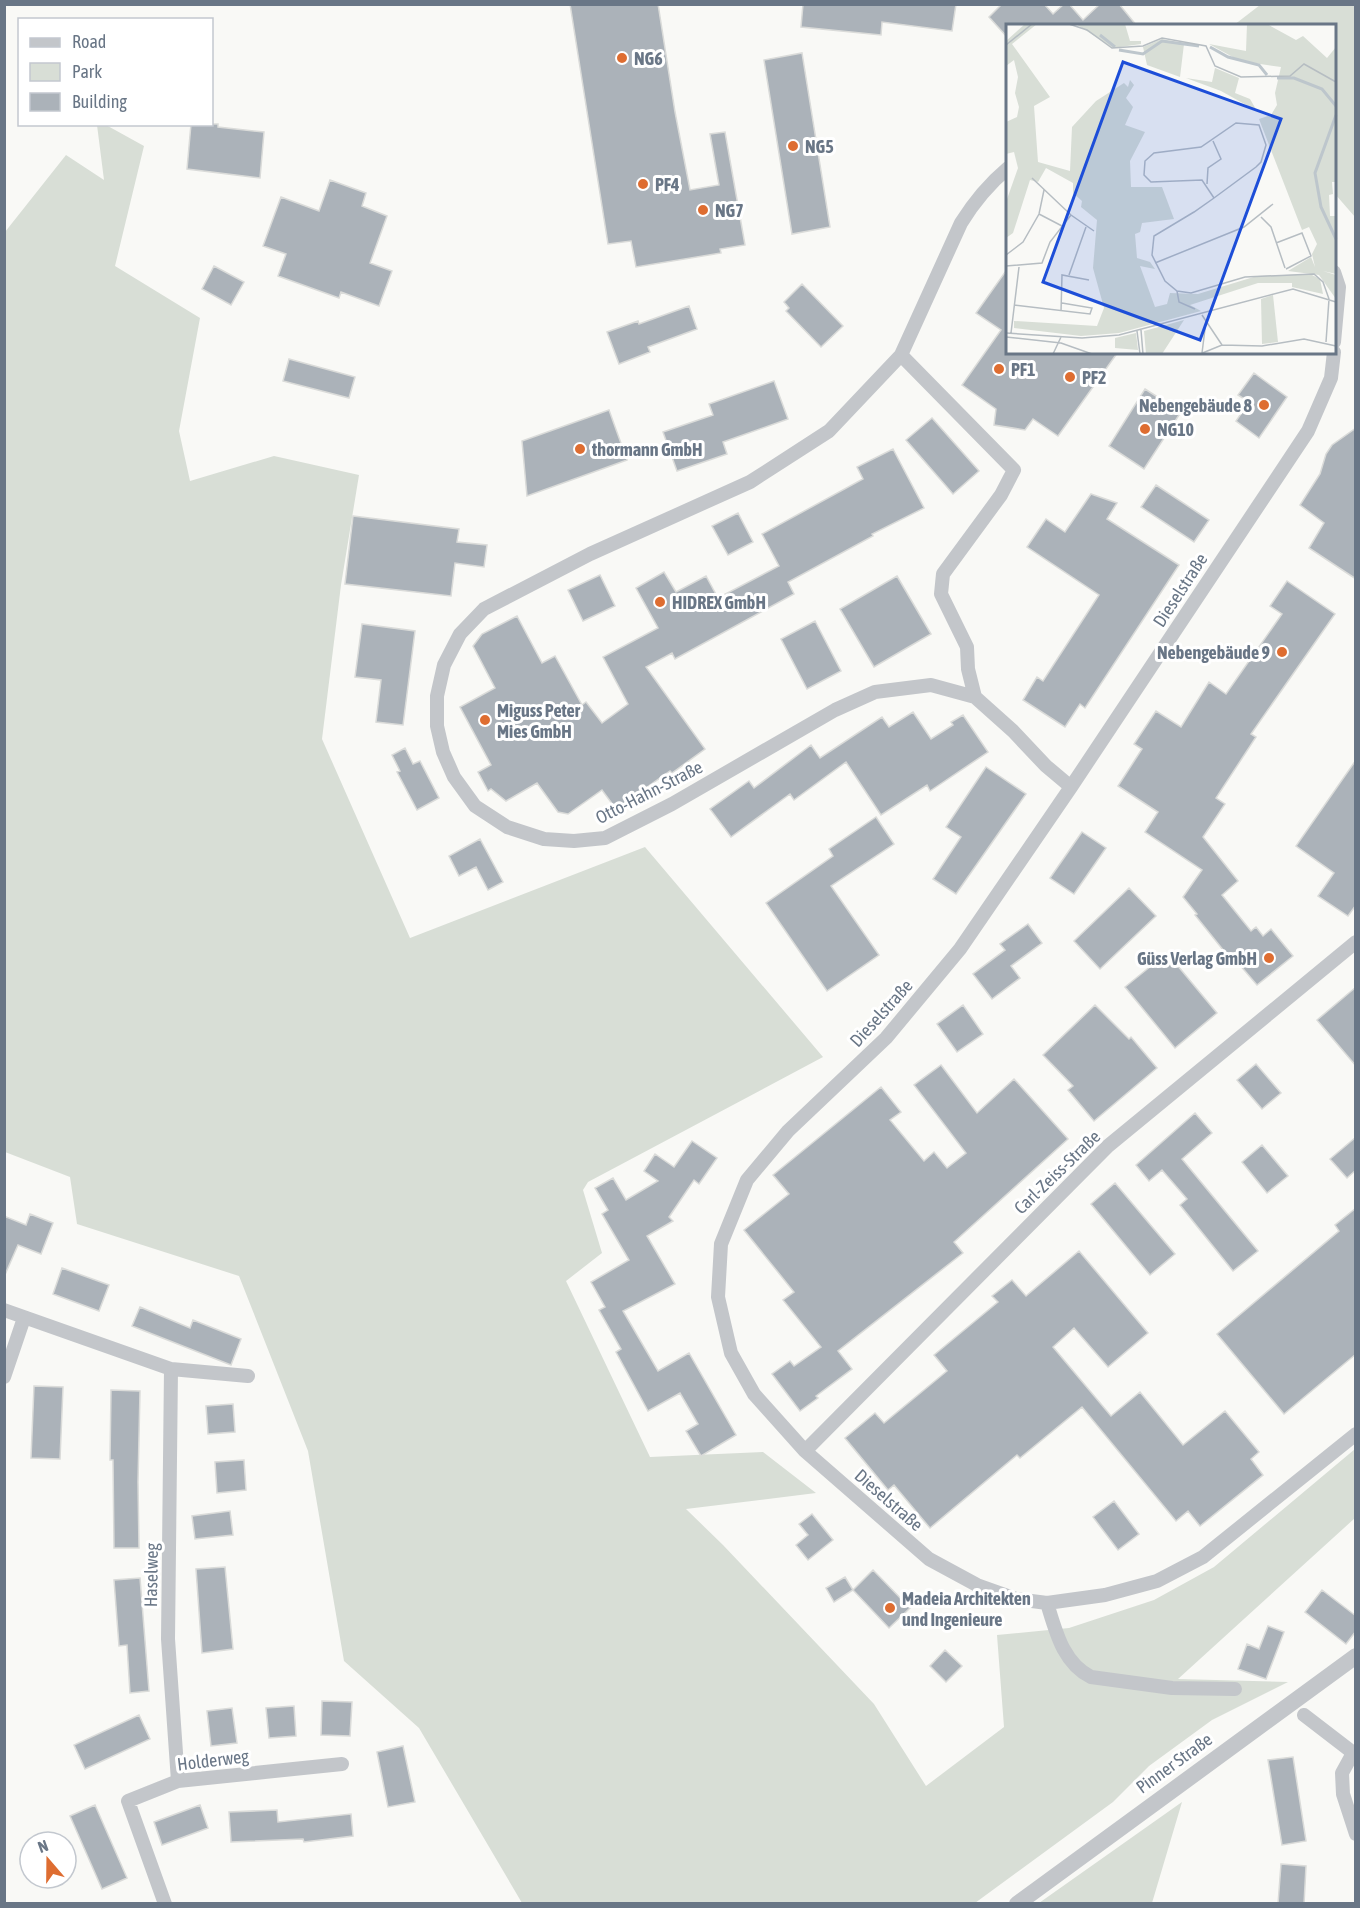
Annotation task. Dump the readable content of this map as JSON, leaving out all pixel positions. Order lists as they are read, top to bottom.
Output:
{
  "streets": {
    "street": [
      "Dieselstraße",
      "Otto-Hahn-Straße",
      "Carl-Zeiss-Straße",
      "Haselweg",
      "Holderweg",
      "Pinner Straße"
    ]
  },
  "crossings": [
    ["Dieselstraße", "Otto-Hahn-Straße"],
    ["Dieselstraße", "Carl-Zeiss-Straße"],
    ["Haselweg", "Holderweg"]
  ],
  "places": [
    "NG6",
    "NG5",
    "PF4",
    "NG7",
    "PF1",
    "PF2",
    "Nebengebäude 8",
    "NG10",
    "thormann GmbH",
    "HIDREX GmbH",
    "Nebengebäude 9",
    "Miguss Peter Mies GmbH",
    "Güss Verlag GmbH",
    "Madeia Architekten und Ingenieure"
  ],
  "legend": ["Road", "Park", "Building"],
  "north": "top"
}
